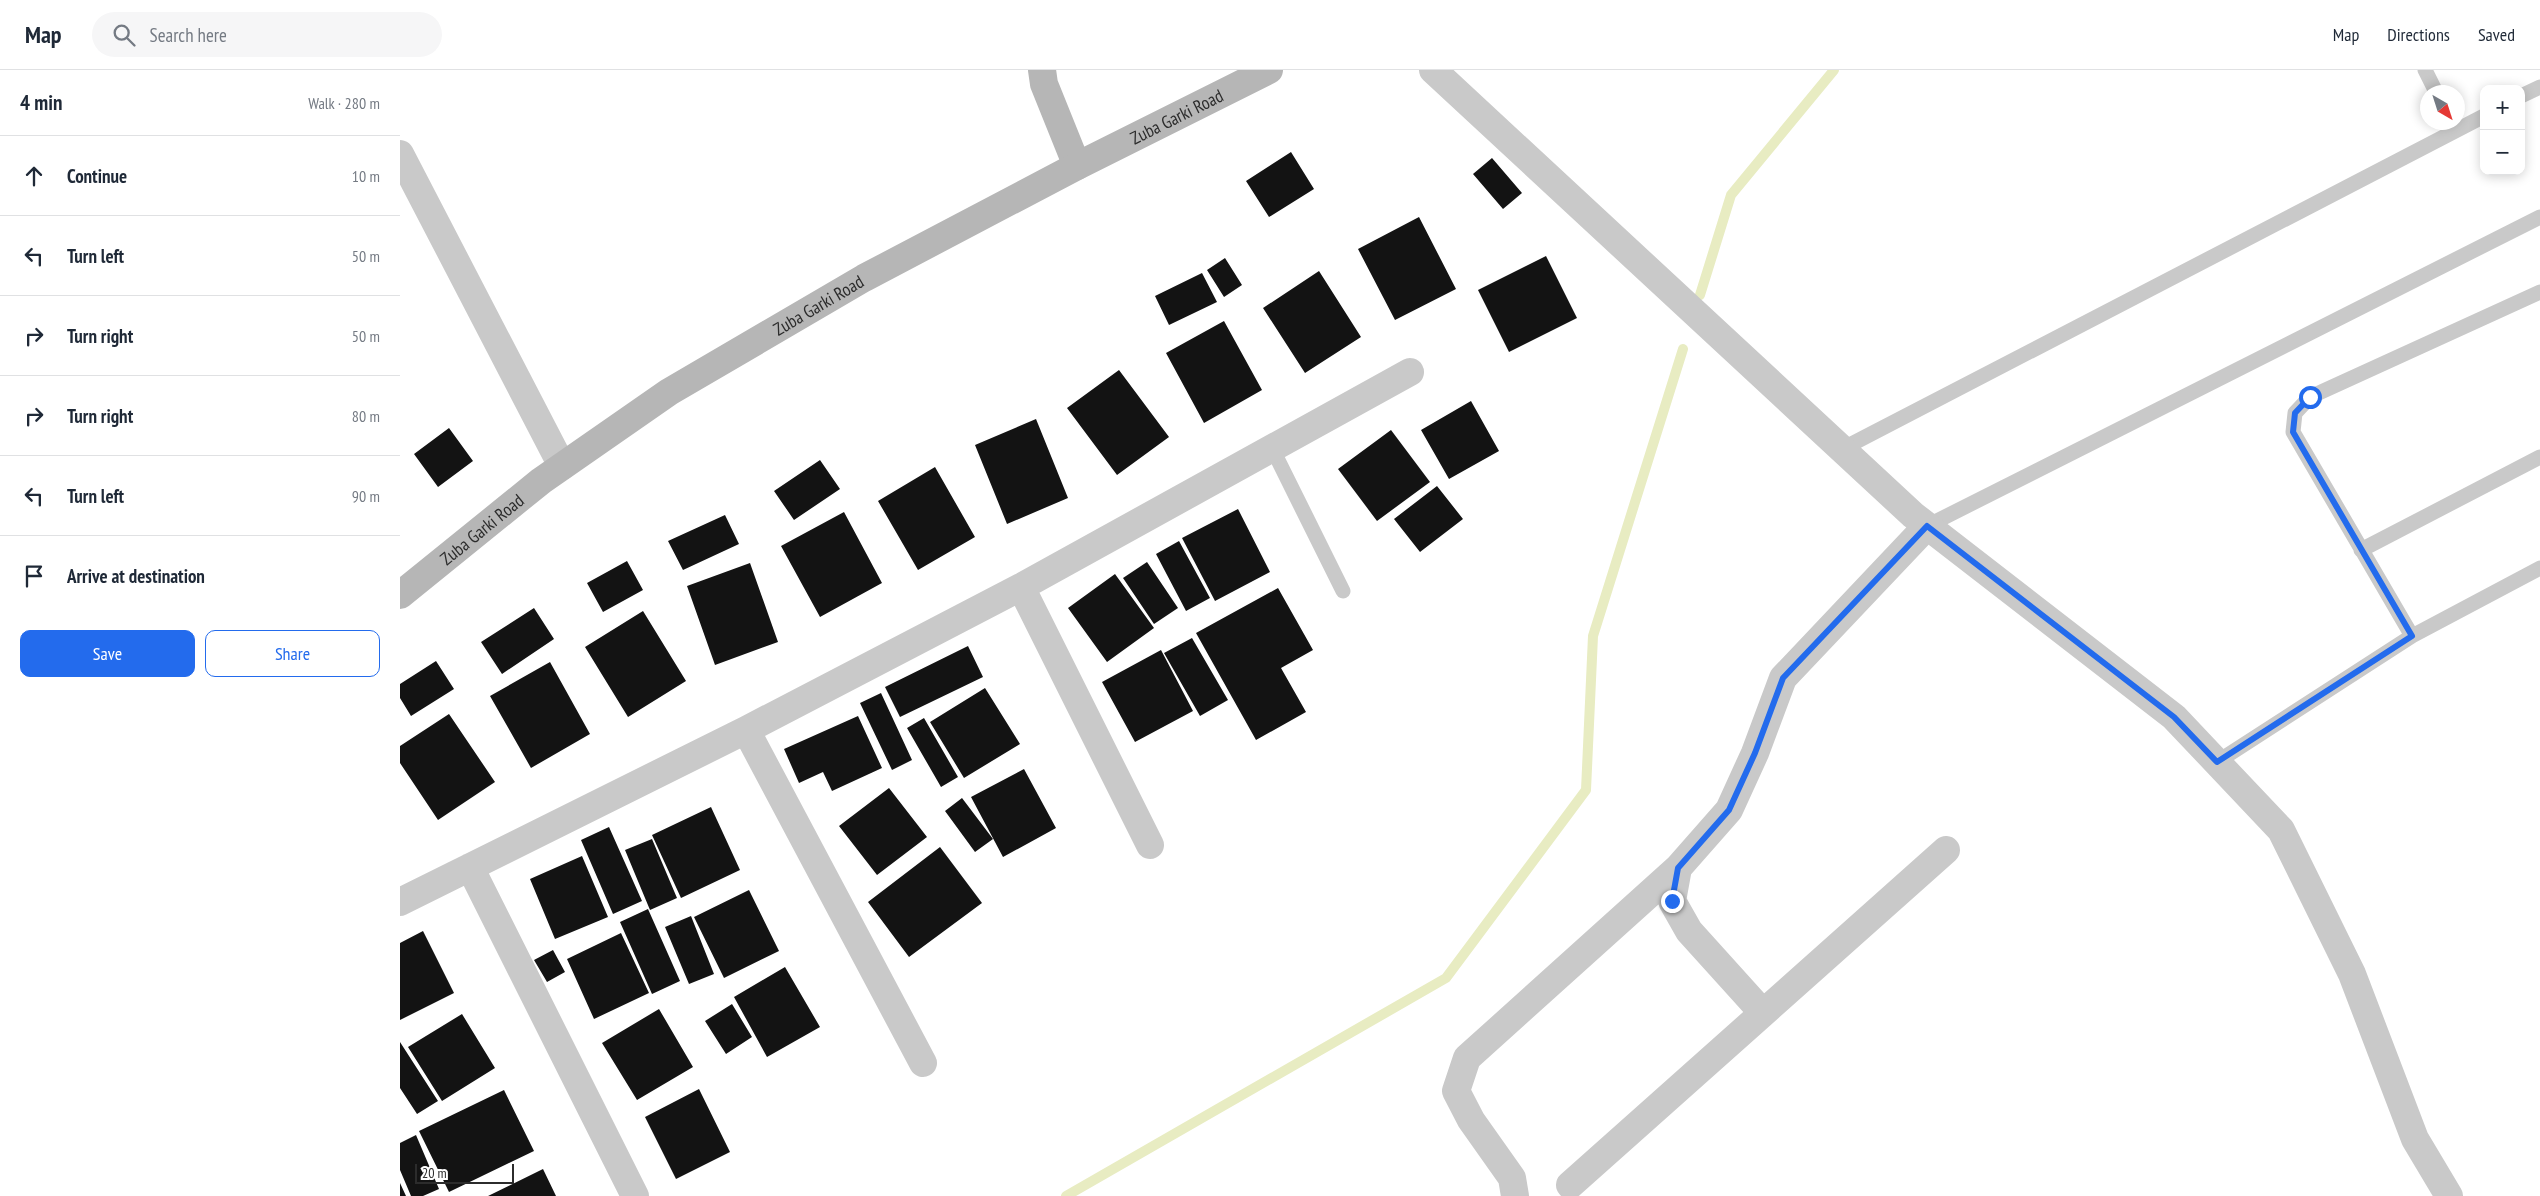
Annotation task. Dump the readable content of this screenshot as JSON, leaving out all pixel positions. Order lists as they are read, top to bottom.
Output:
{
  "streets": {
    "main road": ["Zuba Garki Road"]
  },
  "scale_bar": "20 m",
  "north": "bottom right",
  "page": {
    "header": "Map",
    "search": "Search here",
    "nav": ["Map", "Directions", "Saved"],
    "heading": ["4 min", "Walk · 280 m"],
    "map_buttons": ["+", "−"],
    "list": [
      ["Continue", "10 m"],
      ["Turn left", "50 m"],
      ["Turn right", "50 m"],
      ["Turn right", "80 m"],
      ["Turn left", "90 m"],
      "Arrive at destination"
    ],
    "buttons": ["Save", "Share"],
    "scale": "20 m"
  }
}
